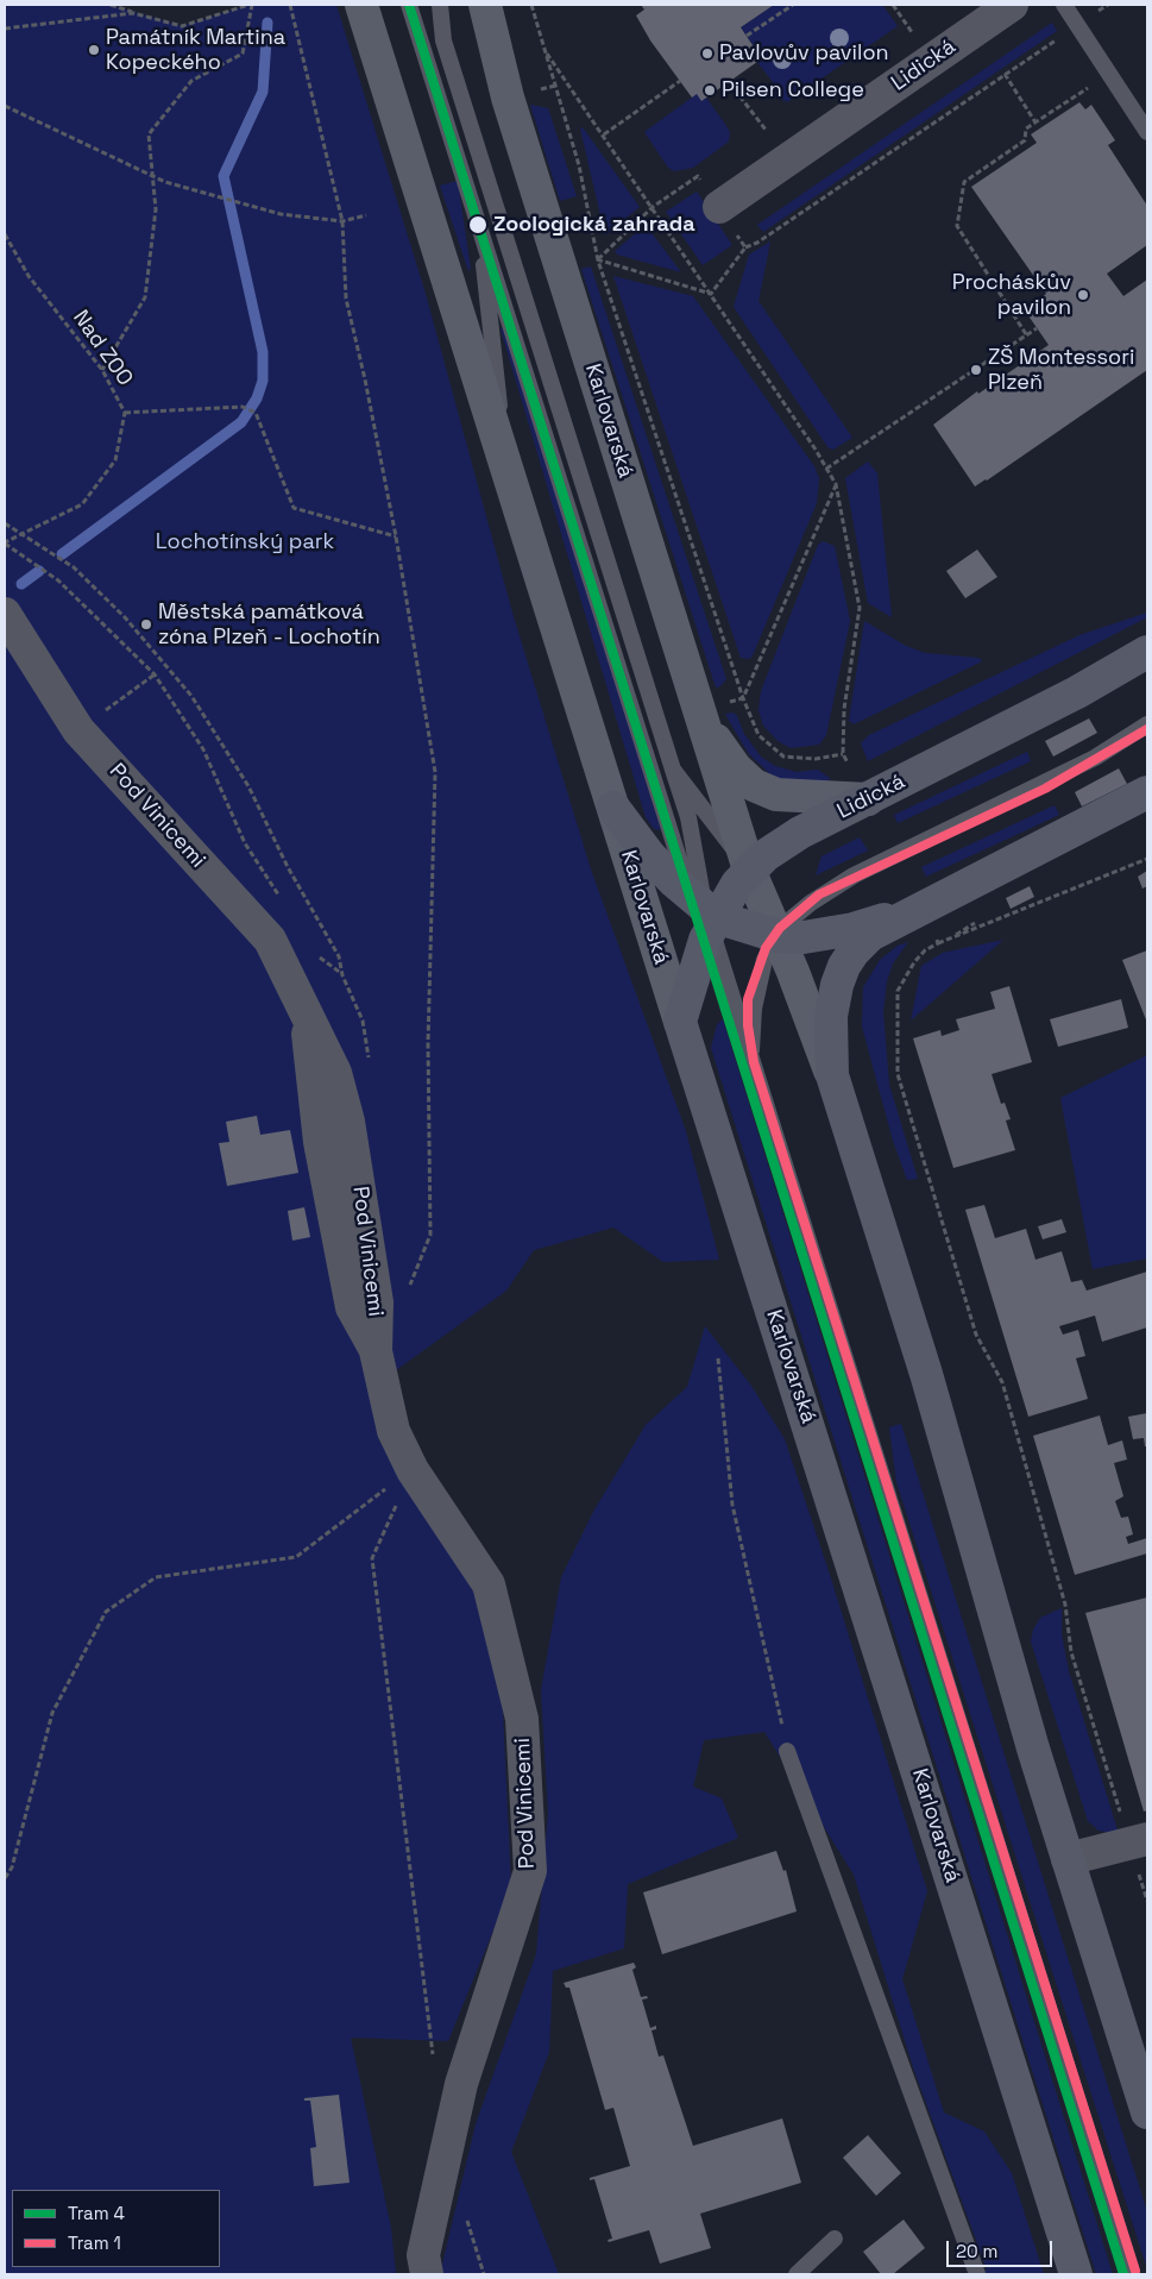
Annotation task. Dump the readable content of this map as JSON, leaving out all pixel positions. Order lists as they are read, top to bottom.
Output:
{
  "streets": {
    "main road": ["Lidická", "Karlovarská"],
    "street": ["Pod Vinicemi"],
    "path": ["Nad ZOO"]
  },
  "crossings": [
    ["Lidická", "Karlovarská"]
  ],
  "parks": ["Lochotínský park"],
  "places": [
    "Památník Martina Kopeckého",
    "Pavlovův pavilon",
    "Pilsen College",
    "Zoologická zahrada",
    "Procháskův pavilon",
    "ZŠ Montessori Plzeň",
    "Městská památková zóna Plzeň - Lochotín"
  ],
  "lines": ["tram line 4", "tram line 1"],
  "legend": ["Tram 4", "Tram 1"],
  "scale_bar": "20 m"
}
